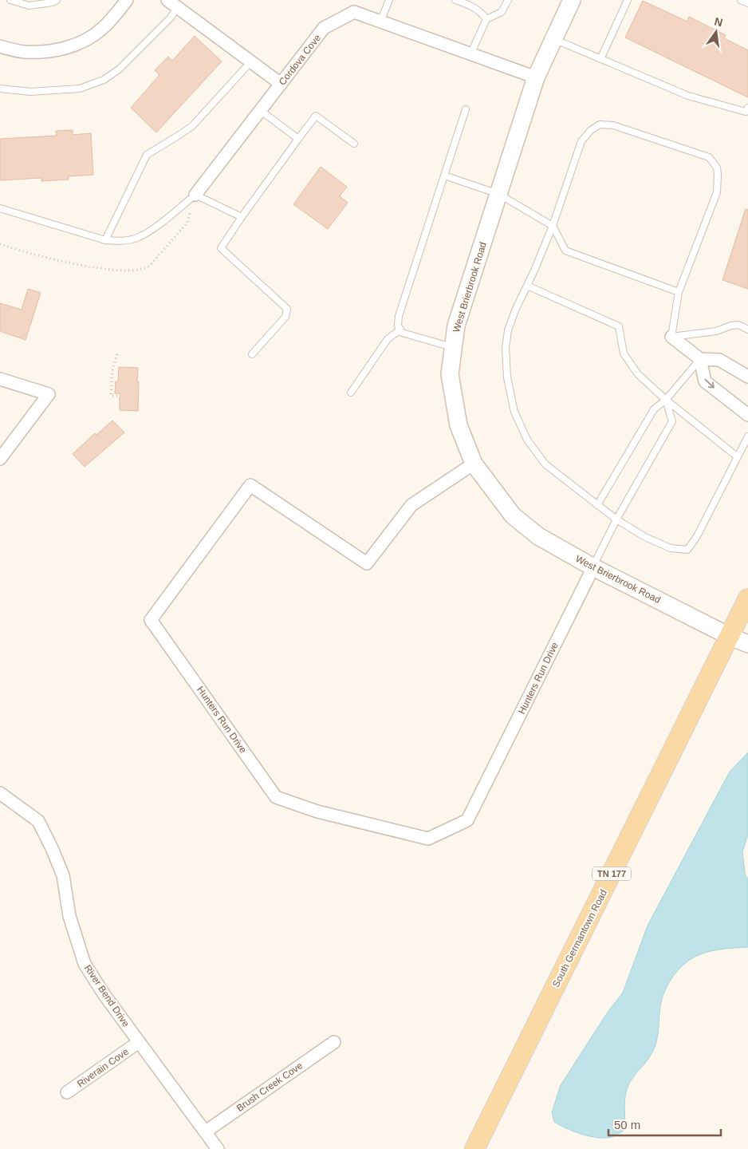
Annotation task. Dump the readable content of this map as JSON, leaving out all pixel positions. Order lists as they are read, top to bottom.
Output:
{
  "streets": {
    "main road": ["TN 177", "South Germantown Road"],
    "street": [
      "Cordova Cove",
      "West Brierbrook Road",
      "Hunters Run Drive",
      "River Bend Drive",
      "Riverain Cove",
      "Brush Creek Cove"
    ]
  },
  "crossings": [
    ["Cordova Cove", "West Brierbrook Road"],
    ["West Brierbrook Road", "Hunters Run Drive"],
    ["West Brierbrook Road", "South Germantown Road"],
    ["River Bend Drive", "Riverain Cove"],
    ["River Bend Drive", "Brush Creek Cove"]
  ],
  "scale_bar": "50 m",
  "north": "top"
}
